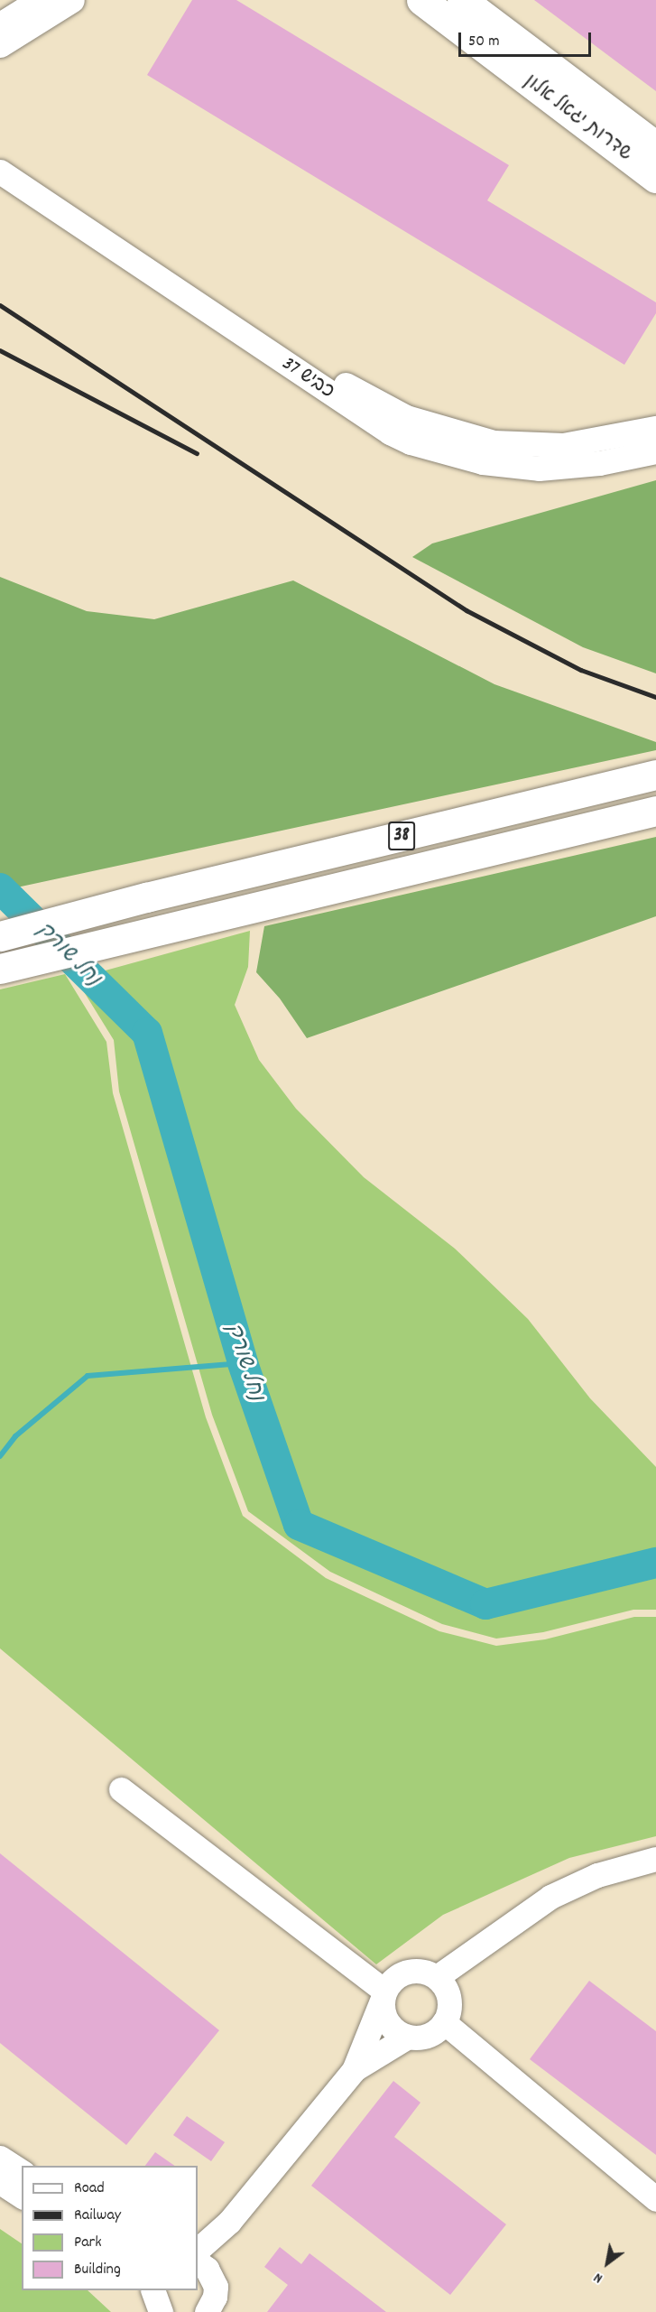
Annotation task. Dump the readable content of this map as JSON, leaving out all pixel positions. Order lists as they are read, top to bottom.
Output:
{
  "streets": {
    "main road": ["שדרות יגאל אלון", "38"],
    "street": ["כביש 37"]
  },
  "water": ["נחל שורק"],
  "legend": [
    "Road",
    "Railway",
    "Park",
    "Building"
  ],
  "scale_bar": "50 m",
  "north": "bottom left"
}
